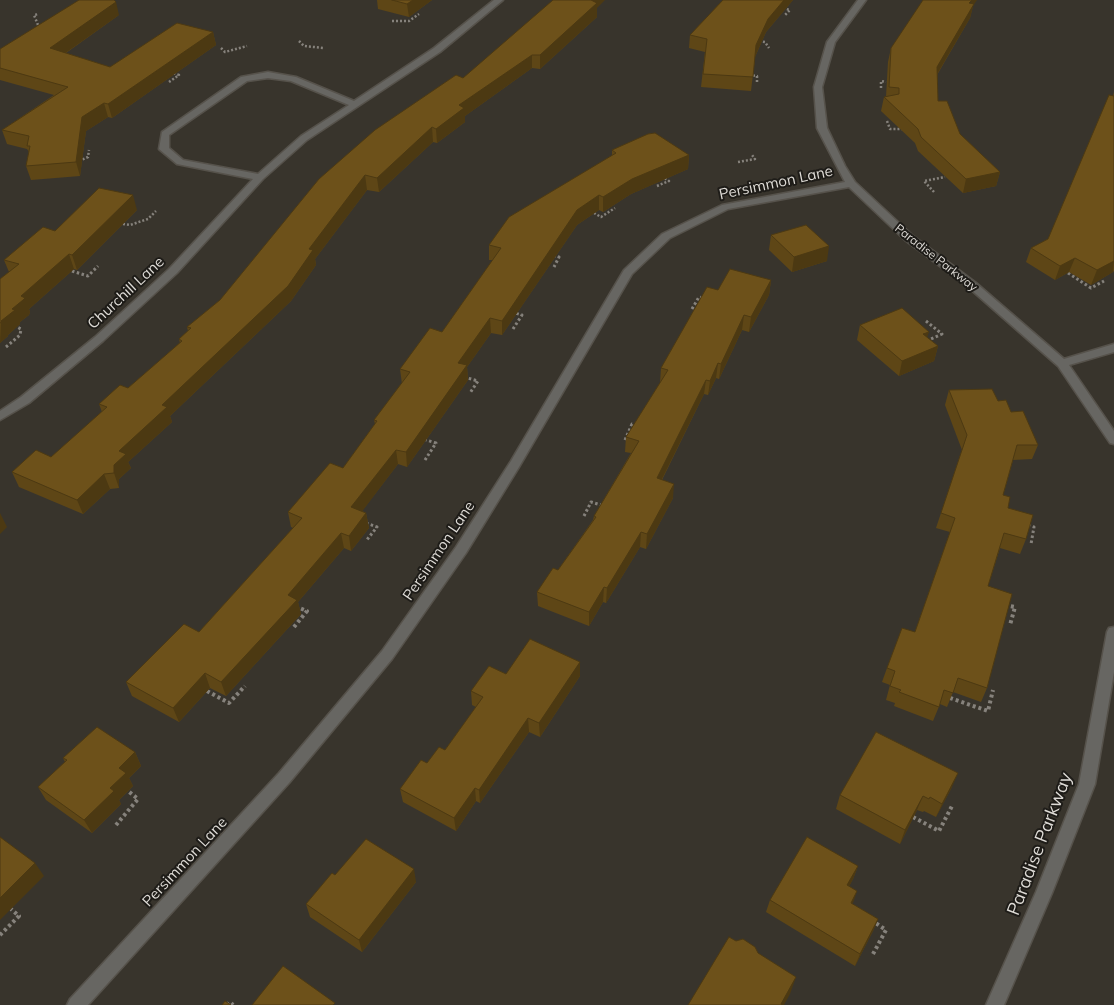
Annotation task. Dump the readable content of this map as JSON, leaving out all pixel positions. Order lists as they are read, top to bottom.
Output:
{
  "streets": {
    "street": ["Persimmon Lane", "Paradise Parkway", "Churchill Lane"]
  },
  "crossings": [
    ["Persimmon Lane", "Paradise Parkway"]
  ]
}
